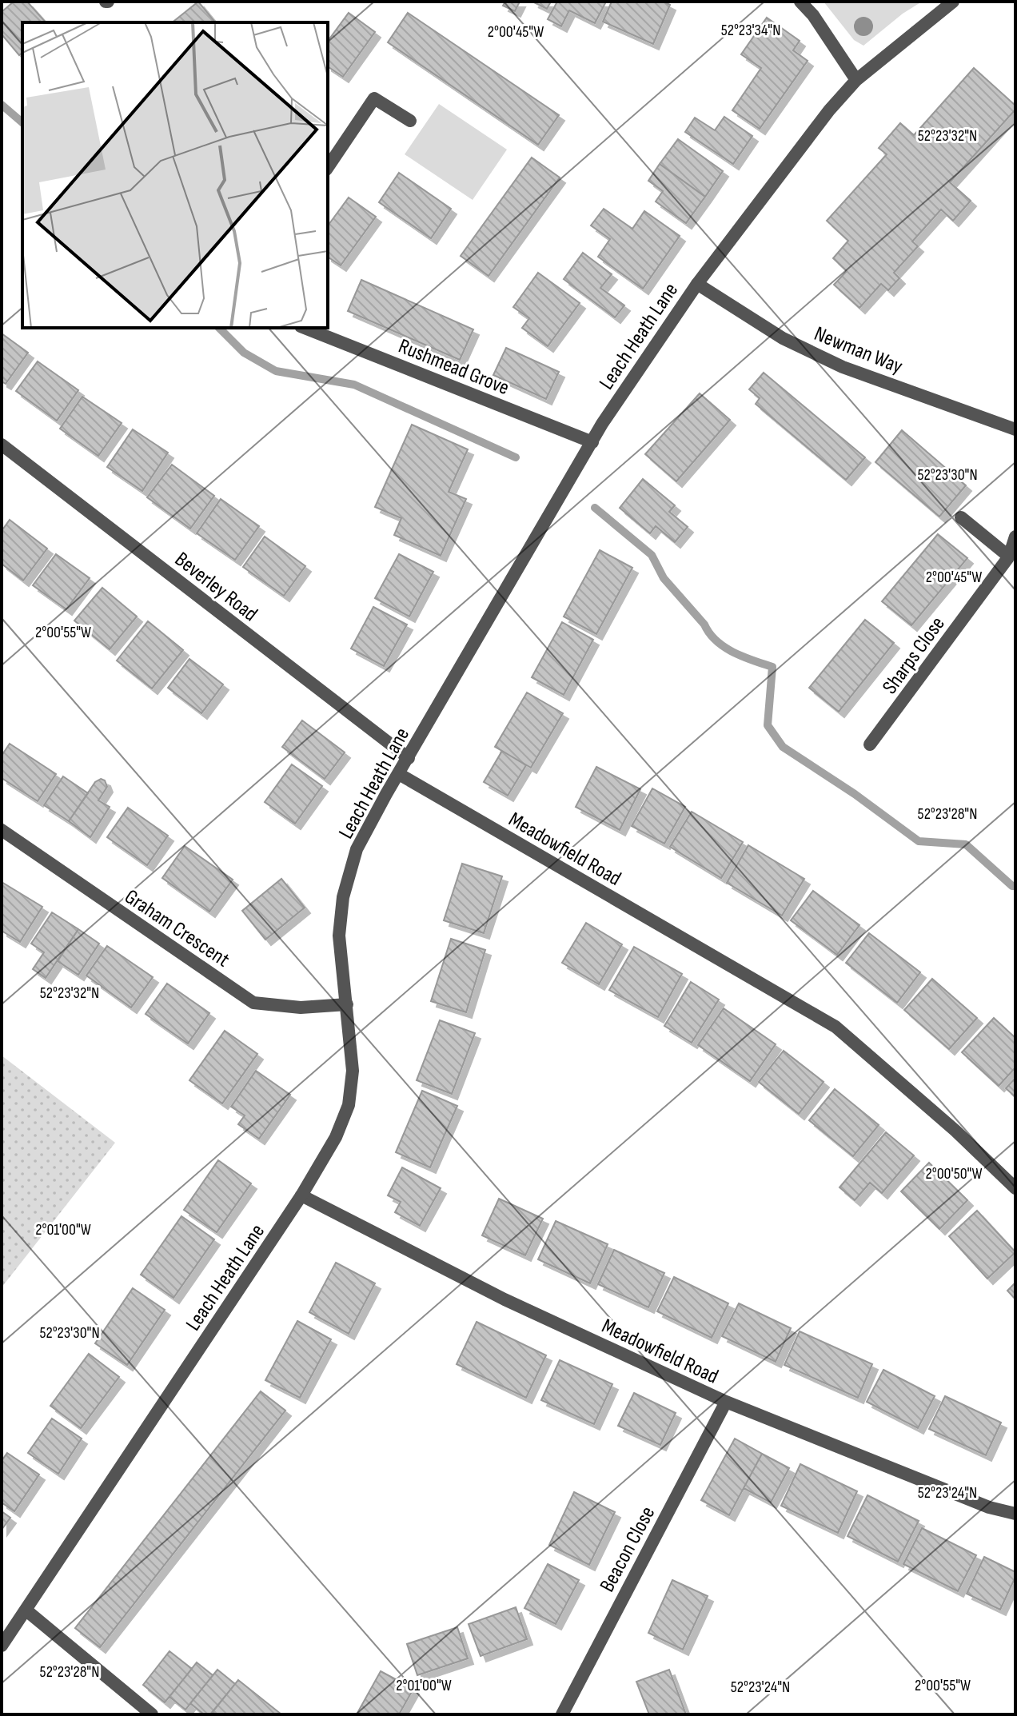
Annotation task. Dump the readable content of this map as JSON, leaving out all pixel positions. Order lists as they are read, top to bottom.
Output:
{
  "streets": {
    "street": [
      "Leach Heath Lane",
      "Newman Way",
      "Rushmead Grove",
      "Beverley Road",
      "Sharps Close",
      "Meadowfield Road",
      "Graham Crescent",
      "Beacon Close"
    ]
  },
  "crossings": [
    ["Leach Heath Lane", "Newman Way"],
    ["Leach Heath Lane", "Rushmead Grove"],
    ["Leach Heath Lane", "Beverley Road"],
    ["Leach Heath Lane", "Meadowfield Road"],
    ["Leach Heath Lane", "Graham Crescent"],
    ["Meadowfield Road", "Beacon Close"]
  ],
  "coordinates": [
    "52°23'34\"N",
    "2°00'45\"W",
    "52°23'32\"N",
    "52°23'30\"N",
    "2°00'55\"W",
    "52°23'28\"N",
    "2°00'50\"W",
    "2°01'00\"W",
    "52°23'24\"N"
  ]
}
